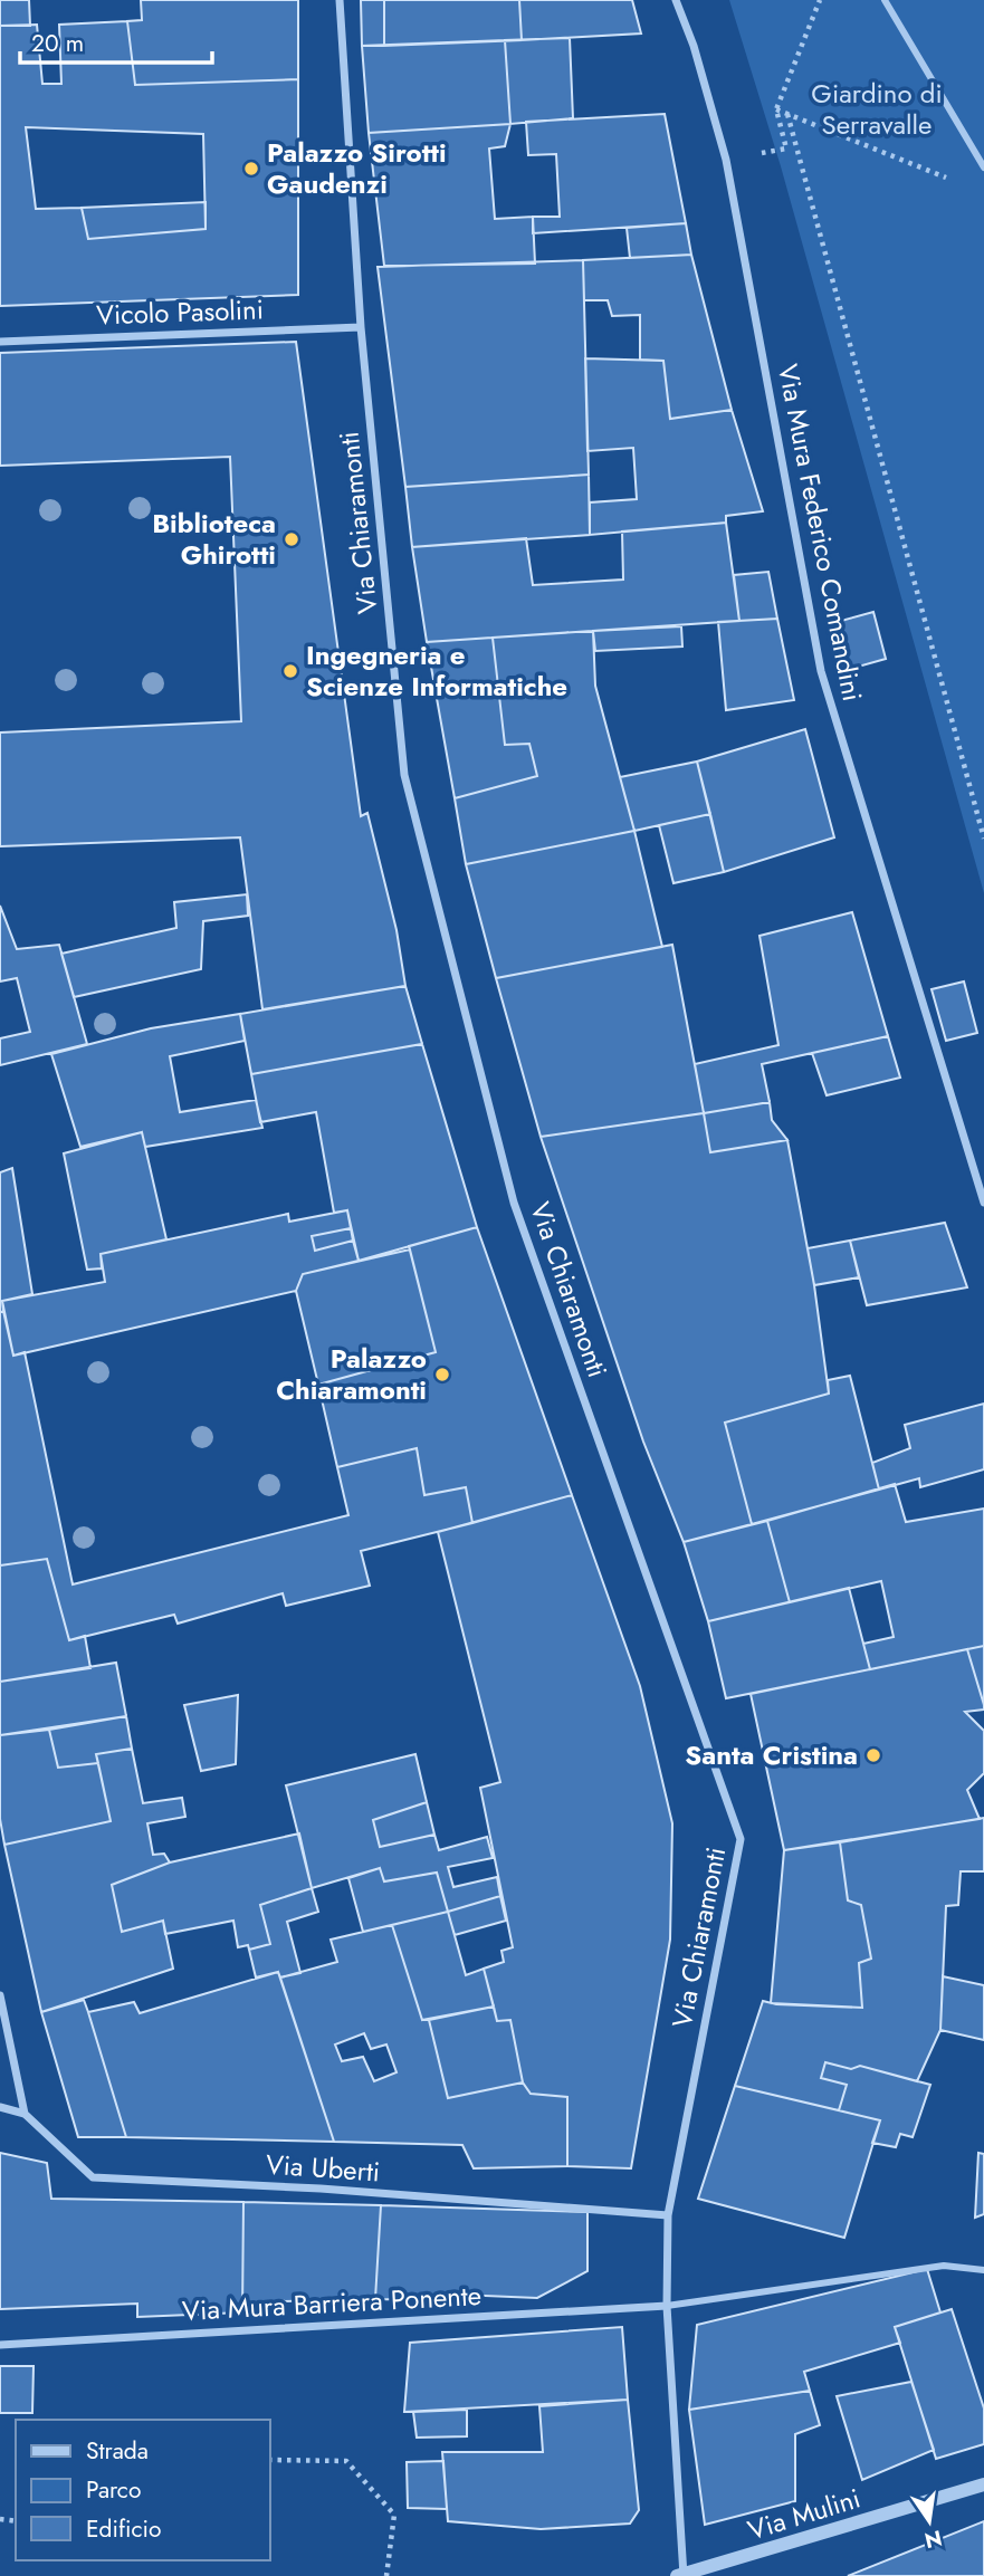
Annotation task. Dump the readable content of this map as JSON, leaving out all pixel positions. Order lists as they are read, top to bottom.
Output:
{
  "streets": {
    "street": [
      "Vicolo Pasolini",
      "Via Chiaramonti",
      "Via Mura Federico Comandini",
      "Via Uberti",
      "Via Mura Barriera Ponente",
      "Via Mulini"
    ]
  },
  "crossings": [
    ["Vicolo Pasolini", "Via Chiaramonti"],
    ["Via Chiaramonti", "Via Uberti"],
    ["Via Chiaramonti", "Via Mura Barriera Ponente"],
    ["Via Chiaramonti", "Via Mulini"]
  ],
  "parks": ["Giardino di Serravalle"],
  "places": [
    "Palazzo Sirotti Gaudenzi",
    "Biblioteca Ghirotti",
    "Ingegneria e Scienze Informatiche",
    "Palazzo Chiaramonti",
    "Santa Cristina"
  ],
  "legend": ["Strada", "Parco", "Edificio"],
  "scale_bar": "20 m",
  "north": "bottom"
}
